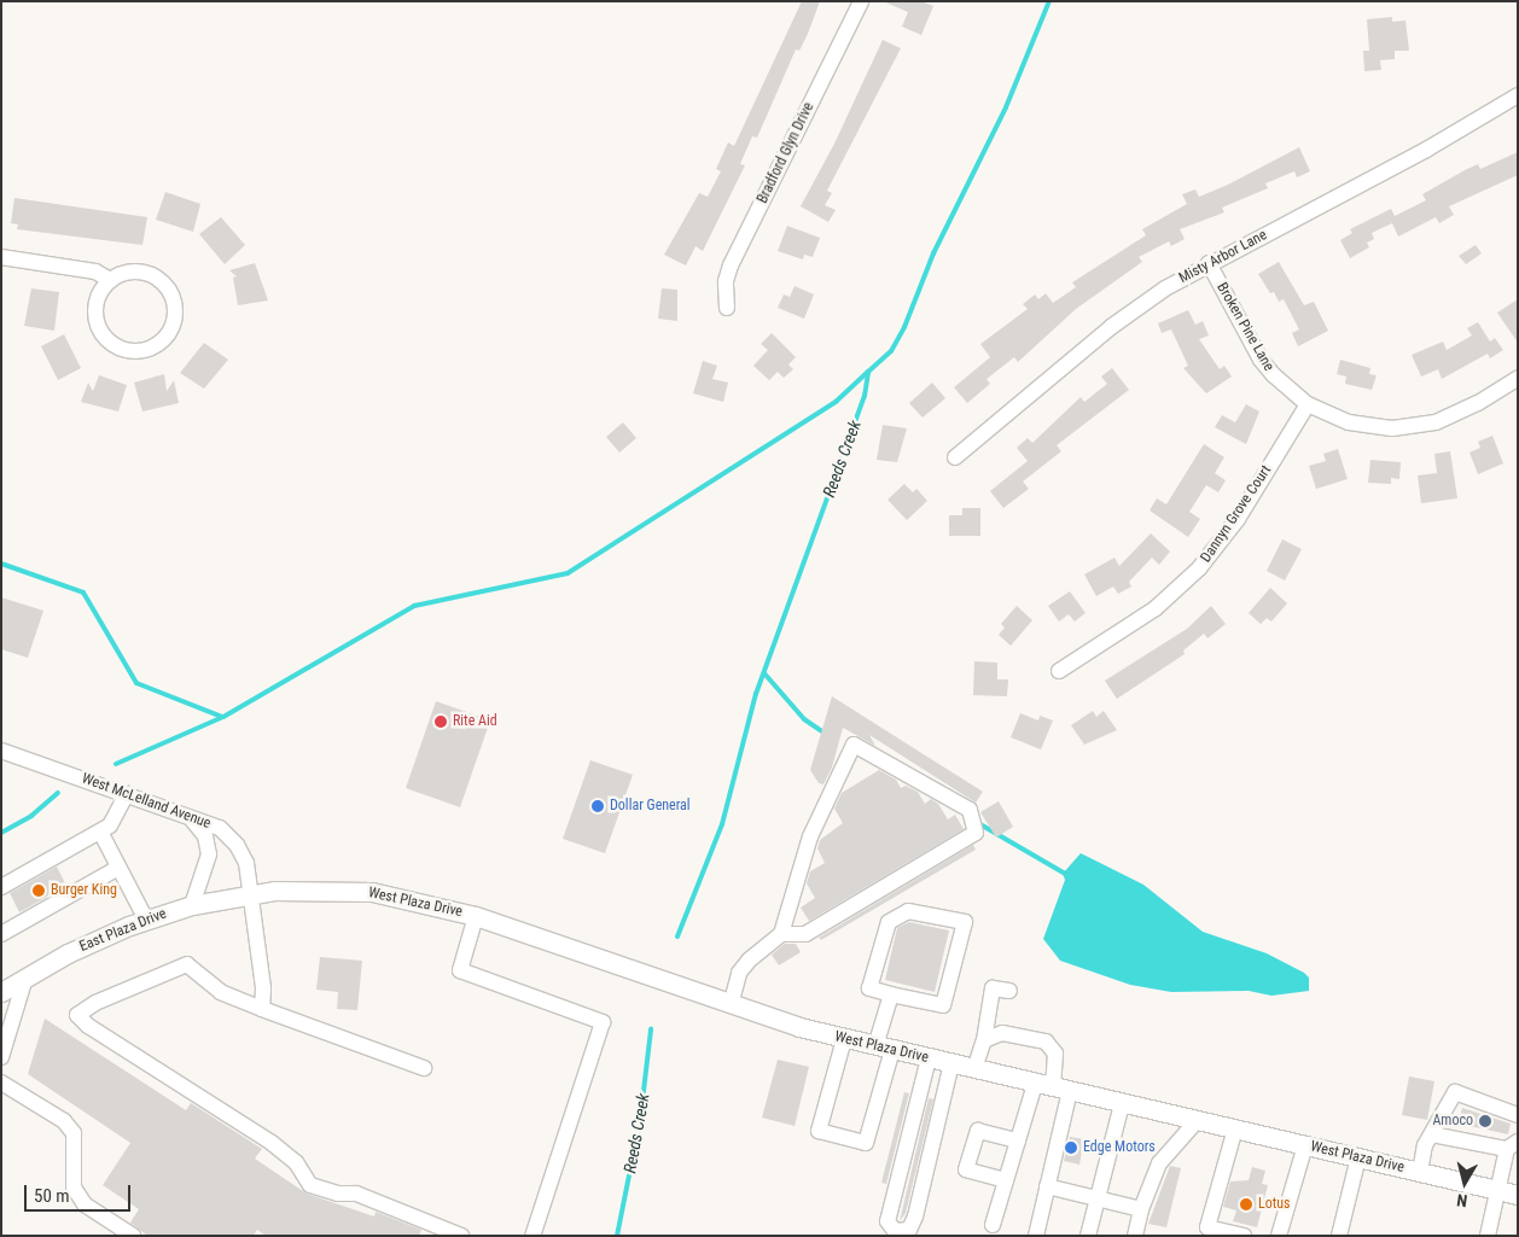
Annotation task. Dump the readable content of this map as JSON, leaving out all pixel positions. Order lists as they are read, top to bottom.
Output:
{
  "streets": {
    "main road": ["West Plaza Drive", "East Plaza Drive"],
    "street": [
      "Bradford Glyn Drive",
      "Misty Arbor Lane",
      "Broken Pine Lane",
      "Dannyn Grove Court",
      "West McLelland Avenue"
    ]
  },
  "crossings": [
    ["Misty Arbor Lane", "Broken Pine Lane"],
    ["Broken Pine Lane", "Dannyn Grove Court"],
    ["West McLelland Avenue", "West Plaza Drive"],
    ["West McLelland Avenue", "East Plaza Drive"],
    ["West Plaza Drive", "East Plaza Drive"]
  ],
  "water": ["Reeds Creek"],
  "places": [
    "Rite Aid",
    "Dollar General",
    "Burger King",
    "Amoco",
    "Edge Motors",
    "Lotus"
  ],
  "scale_bar": "50 m",
  "north": "bottom"
}
